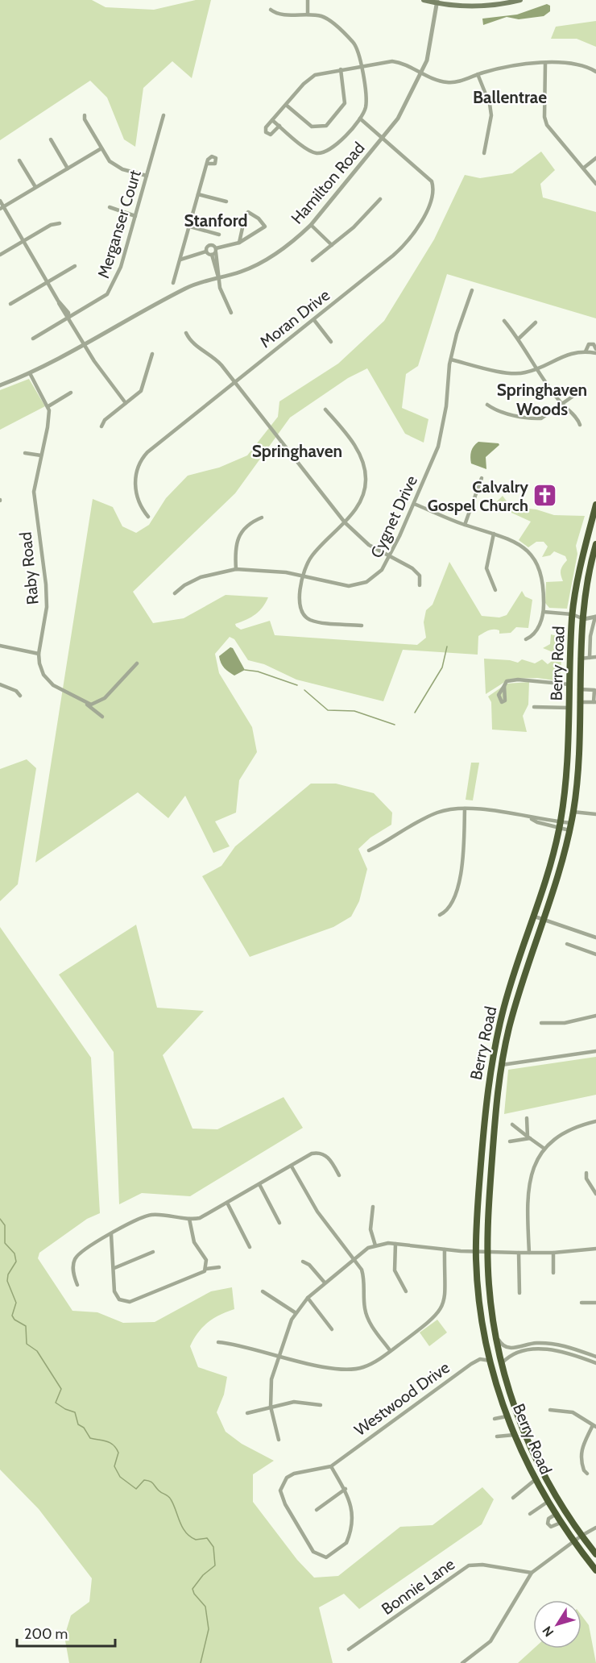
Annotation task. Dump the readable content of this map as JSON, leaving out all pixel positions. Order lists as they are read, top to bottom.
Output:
{
  "streets": {
    "highway": ["Berry Road"],
    "street": [
      "Hamilton Road",
      "Merganser Court",
      "Moran Drive",
      "Cygnet Drive",
      "Raby Road",
      "Westwood Drive",
      "Bonnie Lane"
    ]
  },
  "crossings": [
    ["Hamilton Road", "Moran Drive"],
    ["Berry Road", "Westwood Drive"]
  ],
  "districts": [
    "Ballentrae",
    "Stanford",
    "Springhaven Woods",
    "Springhaven"
  ],
  "places": {
    "church": ["Calvalry Gospel Church"]
  },
  "scale_bar": "200 m",
  "north": "bottom left"
}
